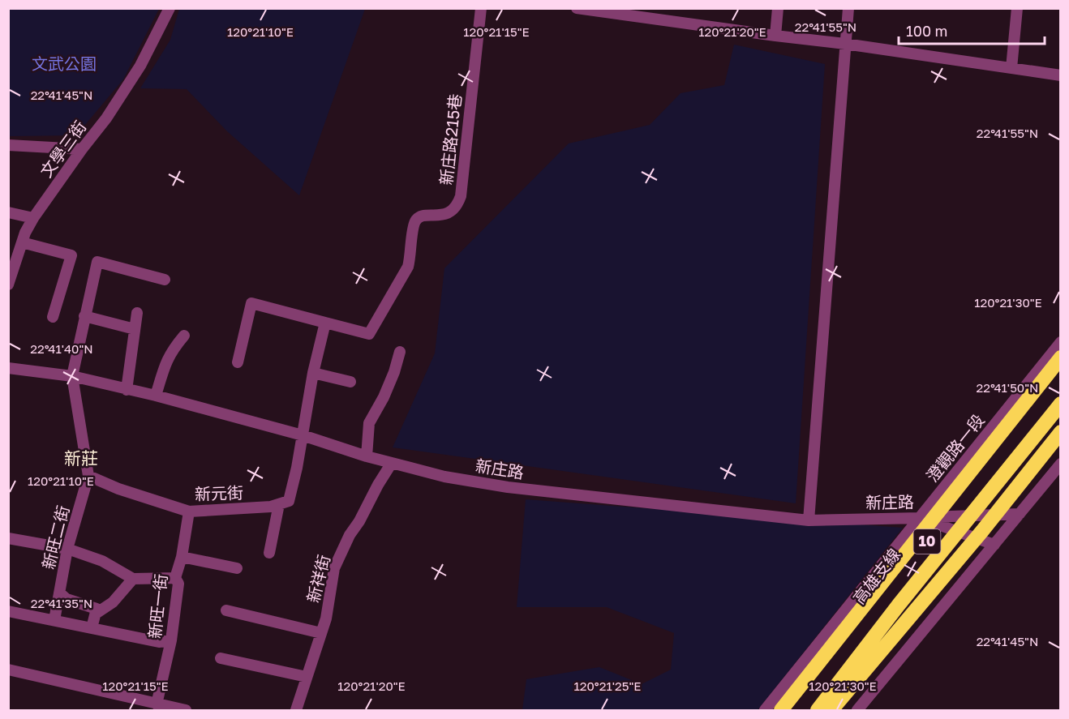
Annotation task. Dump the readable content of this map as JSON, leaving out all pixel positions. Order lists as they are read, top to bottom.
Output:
{
  "streets": {
    "highway": ["10", "高雄支線"],
    "street": [
      "新庄路215巷",
      "文學三街",
      "澄觀路一段",
      "新庄路",
      "新元街",
      "新旺二街",
      "新祥街",
      "新旺一街"
    ]
  },
  "crossings": [
    ["澄觀路一段", "新庄路"],
    ["新庄路", "新旺二街"],
    ["新庄路", "新祥街"],
    ["新元街", "新旺二街"],
    ["新元街", "新旺一街"]
  ],
  "districts": ["新莊"],
  "parks": ["文武公園"],
  "scale_bar": "100 m",
  "coordinates": [
    "22°41'55\"N",
    "120°21'10\"E",
    "120°21'15\"E",
    "120°21'20\"E",
    "22°41'45\"N",
    "120°21'30\"E",
    "22°41'40\"N",
    "22°41'50\"N",
    "22°41'35\"N",
    "120°21'25\"E"
  ]
}
